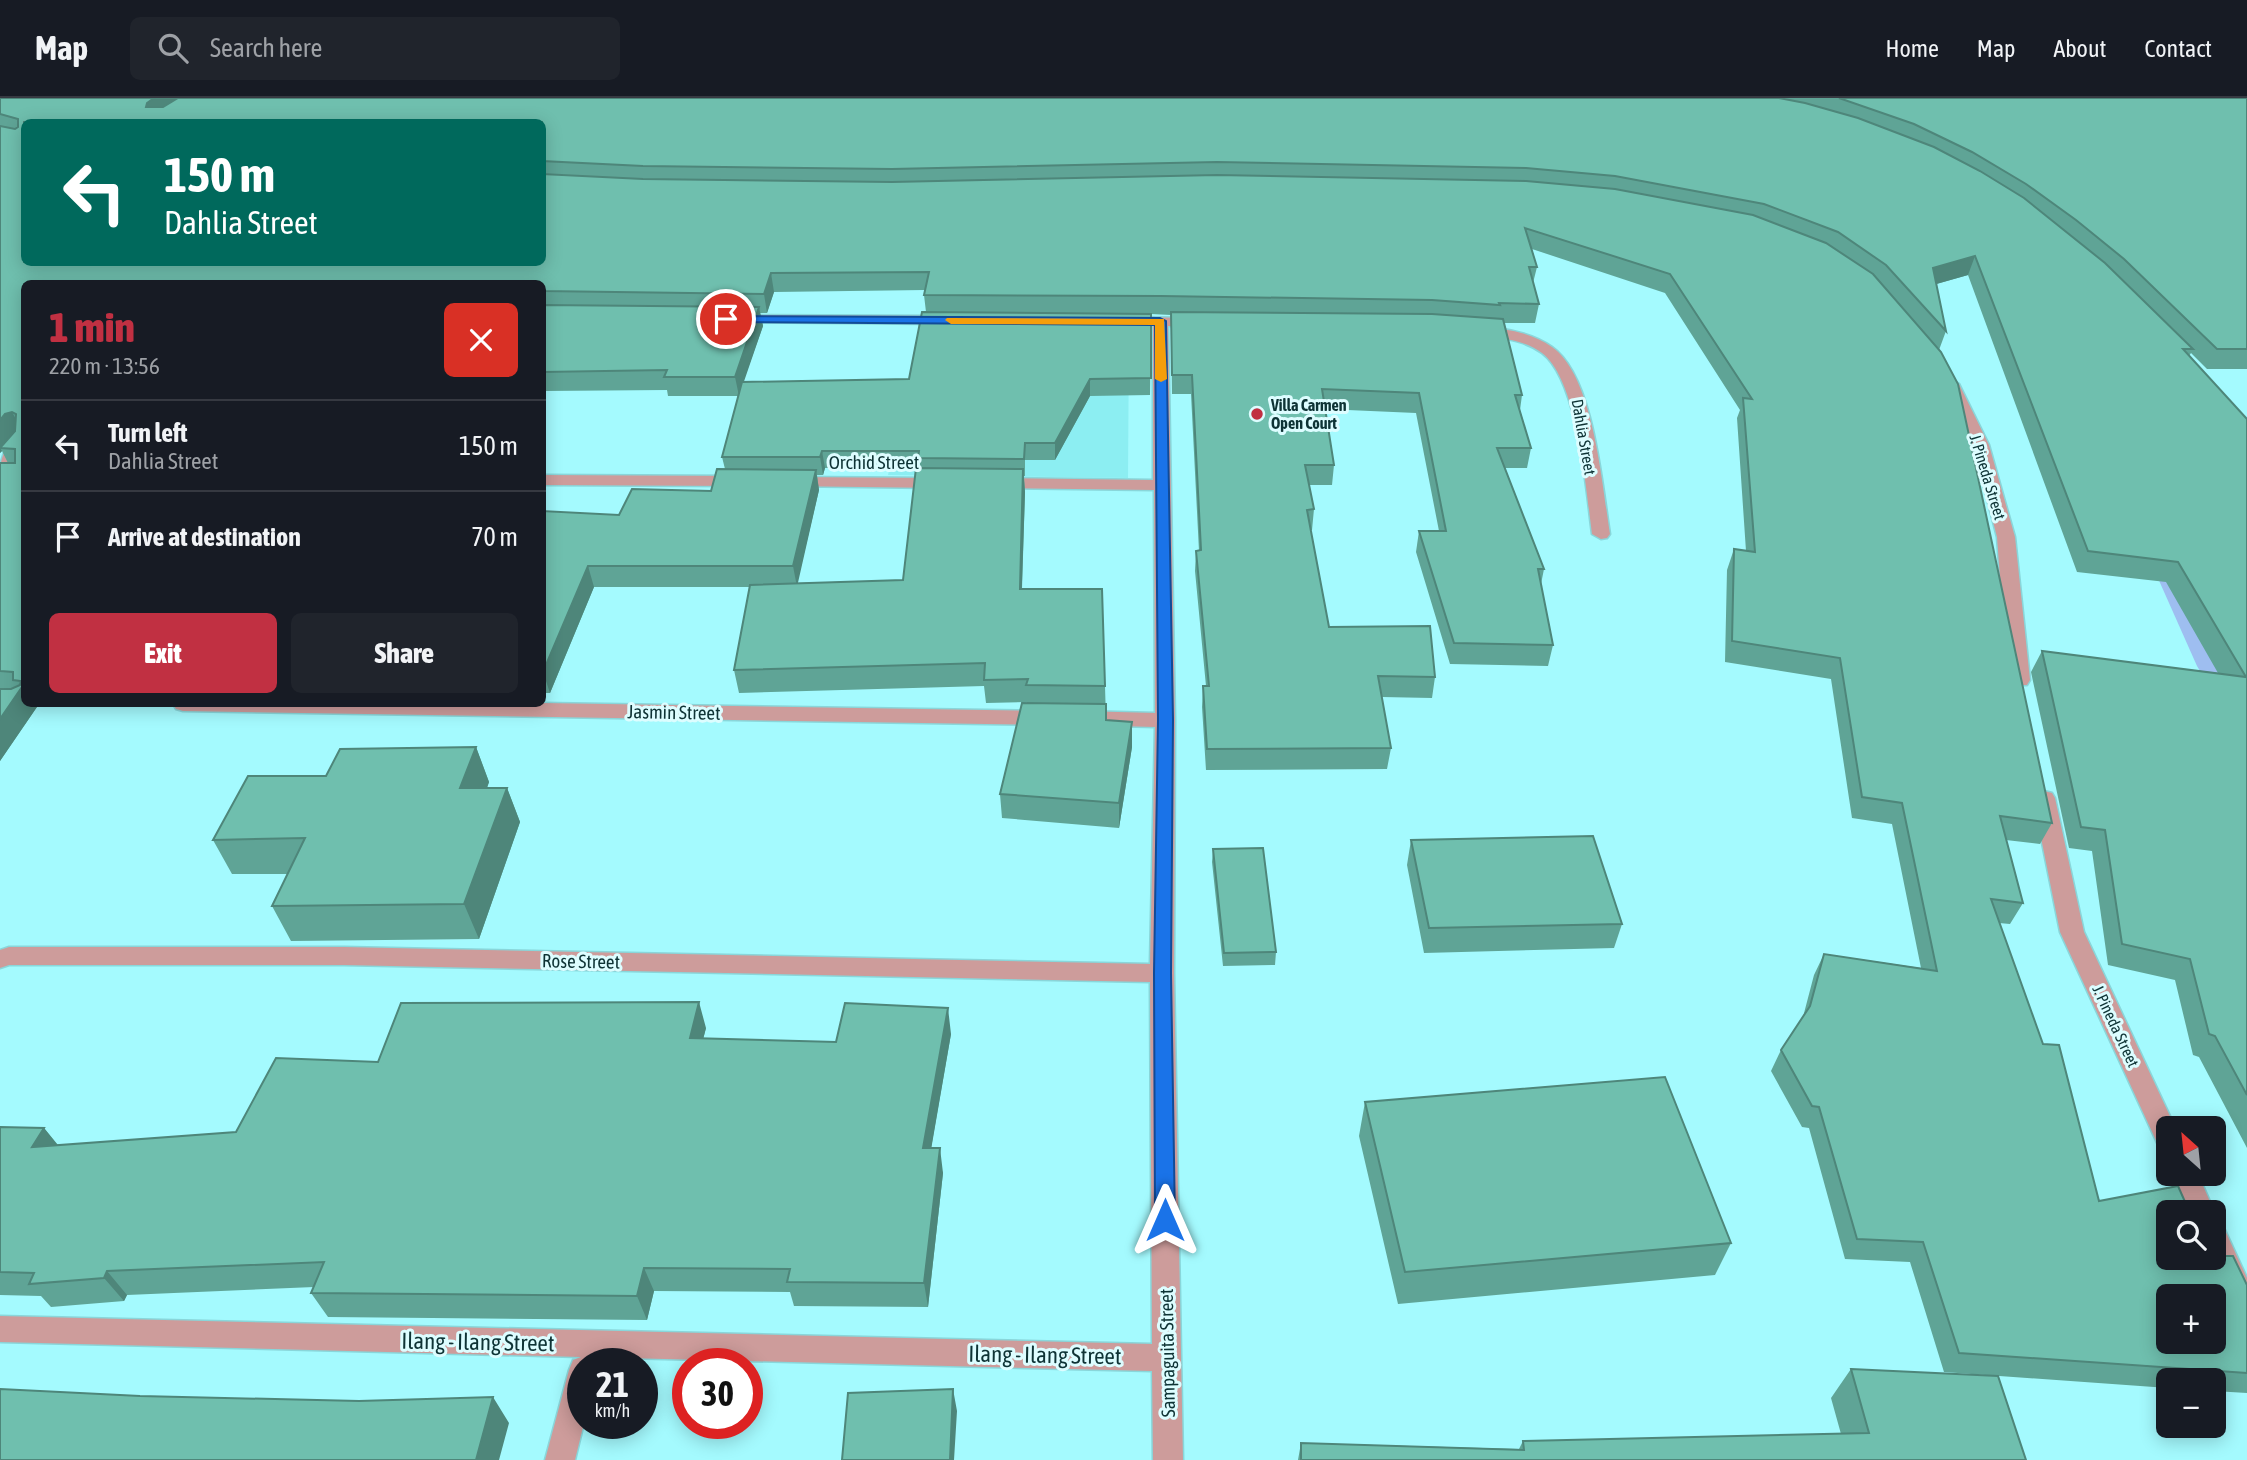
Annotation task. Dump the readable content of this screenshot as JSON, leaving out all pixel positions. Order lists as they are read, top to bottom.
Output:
{
  "streets": {
    "street": [
      "Dahlia Street",
      "Orchid Street",
      "J. Pineda Street",
      "Jasmin Street",
      "Rose Street",
      "Ilang - Ilang Street",
      "Sampaguita Street"
    ]
  },
  "crossings": [
    ["Jasmin Street", "Sampaguita Street"],
    ["Rose Street", "Sampaguita Street"],
    ["Ilang - Ilang Street", "Sampaguita Street"]
  ],
  "places": ["Villa Carmen Open Court"],
  "north": "top left",
  "page": {
    "header": "Map",
    "search": "Search here",
    "nav": [
      "Home",
      "Map",
      "About",
      "Contact"
    ],
    "turn": ["150 m", "Dahlia Street"],
    "heading": ["1 min", "220 m · 13:56"],
    "list": [
      {
        "name": "Turn left",
        "note": "Dahlia Street",
        "value": "150 m"
      },
      {
        "name": "Arrive at destination",
        "value": "70 m"
      }
    ],
    "buttons": ["Exit", "Share"],
    "map_buttons": ["+", "−"],
    "speed": "21 km/h",
    "limit": "30"
  }
}
